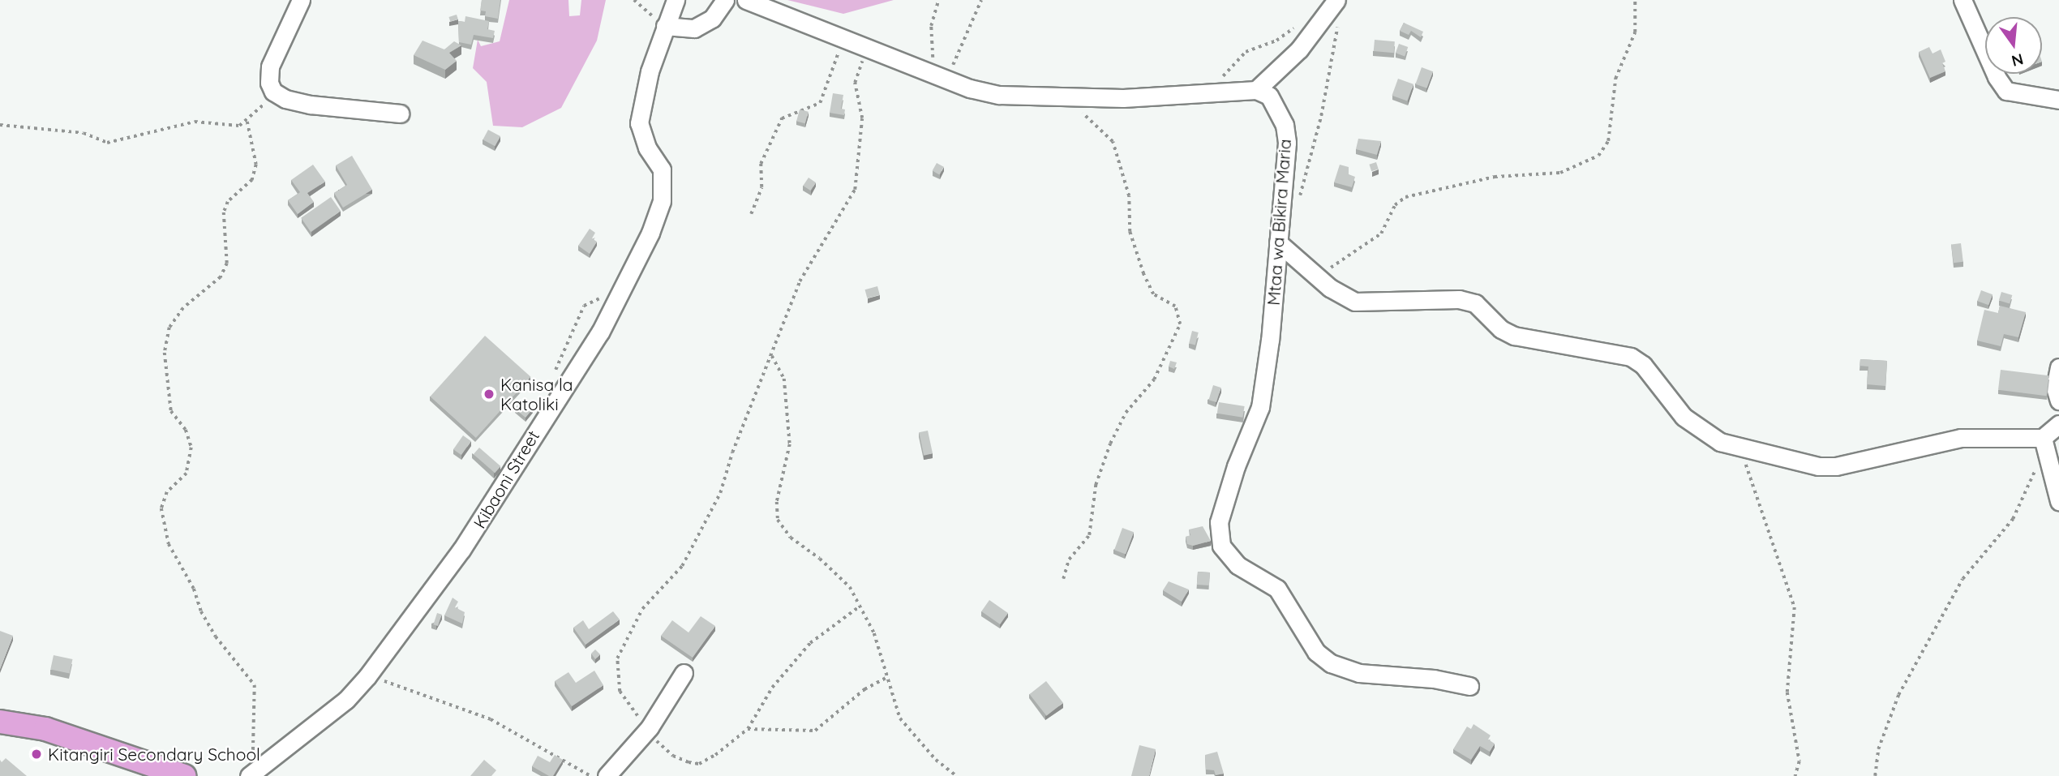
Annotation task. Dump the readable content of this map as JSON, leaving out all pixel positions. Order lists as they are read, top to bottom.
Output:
{
  "streets": {
    "street": ["Mtaa wa Bikira Maria", "Kibaoni Street"]
  },
  "places": ["Kanisa la Katoliki", "Kitangiri Secondary School"],
  "north": "bottom"
}
